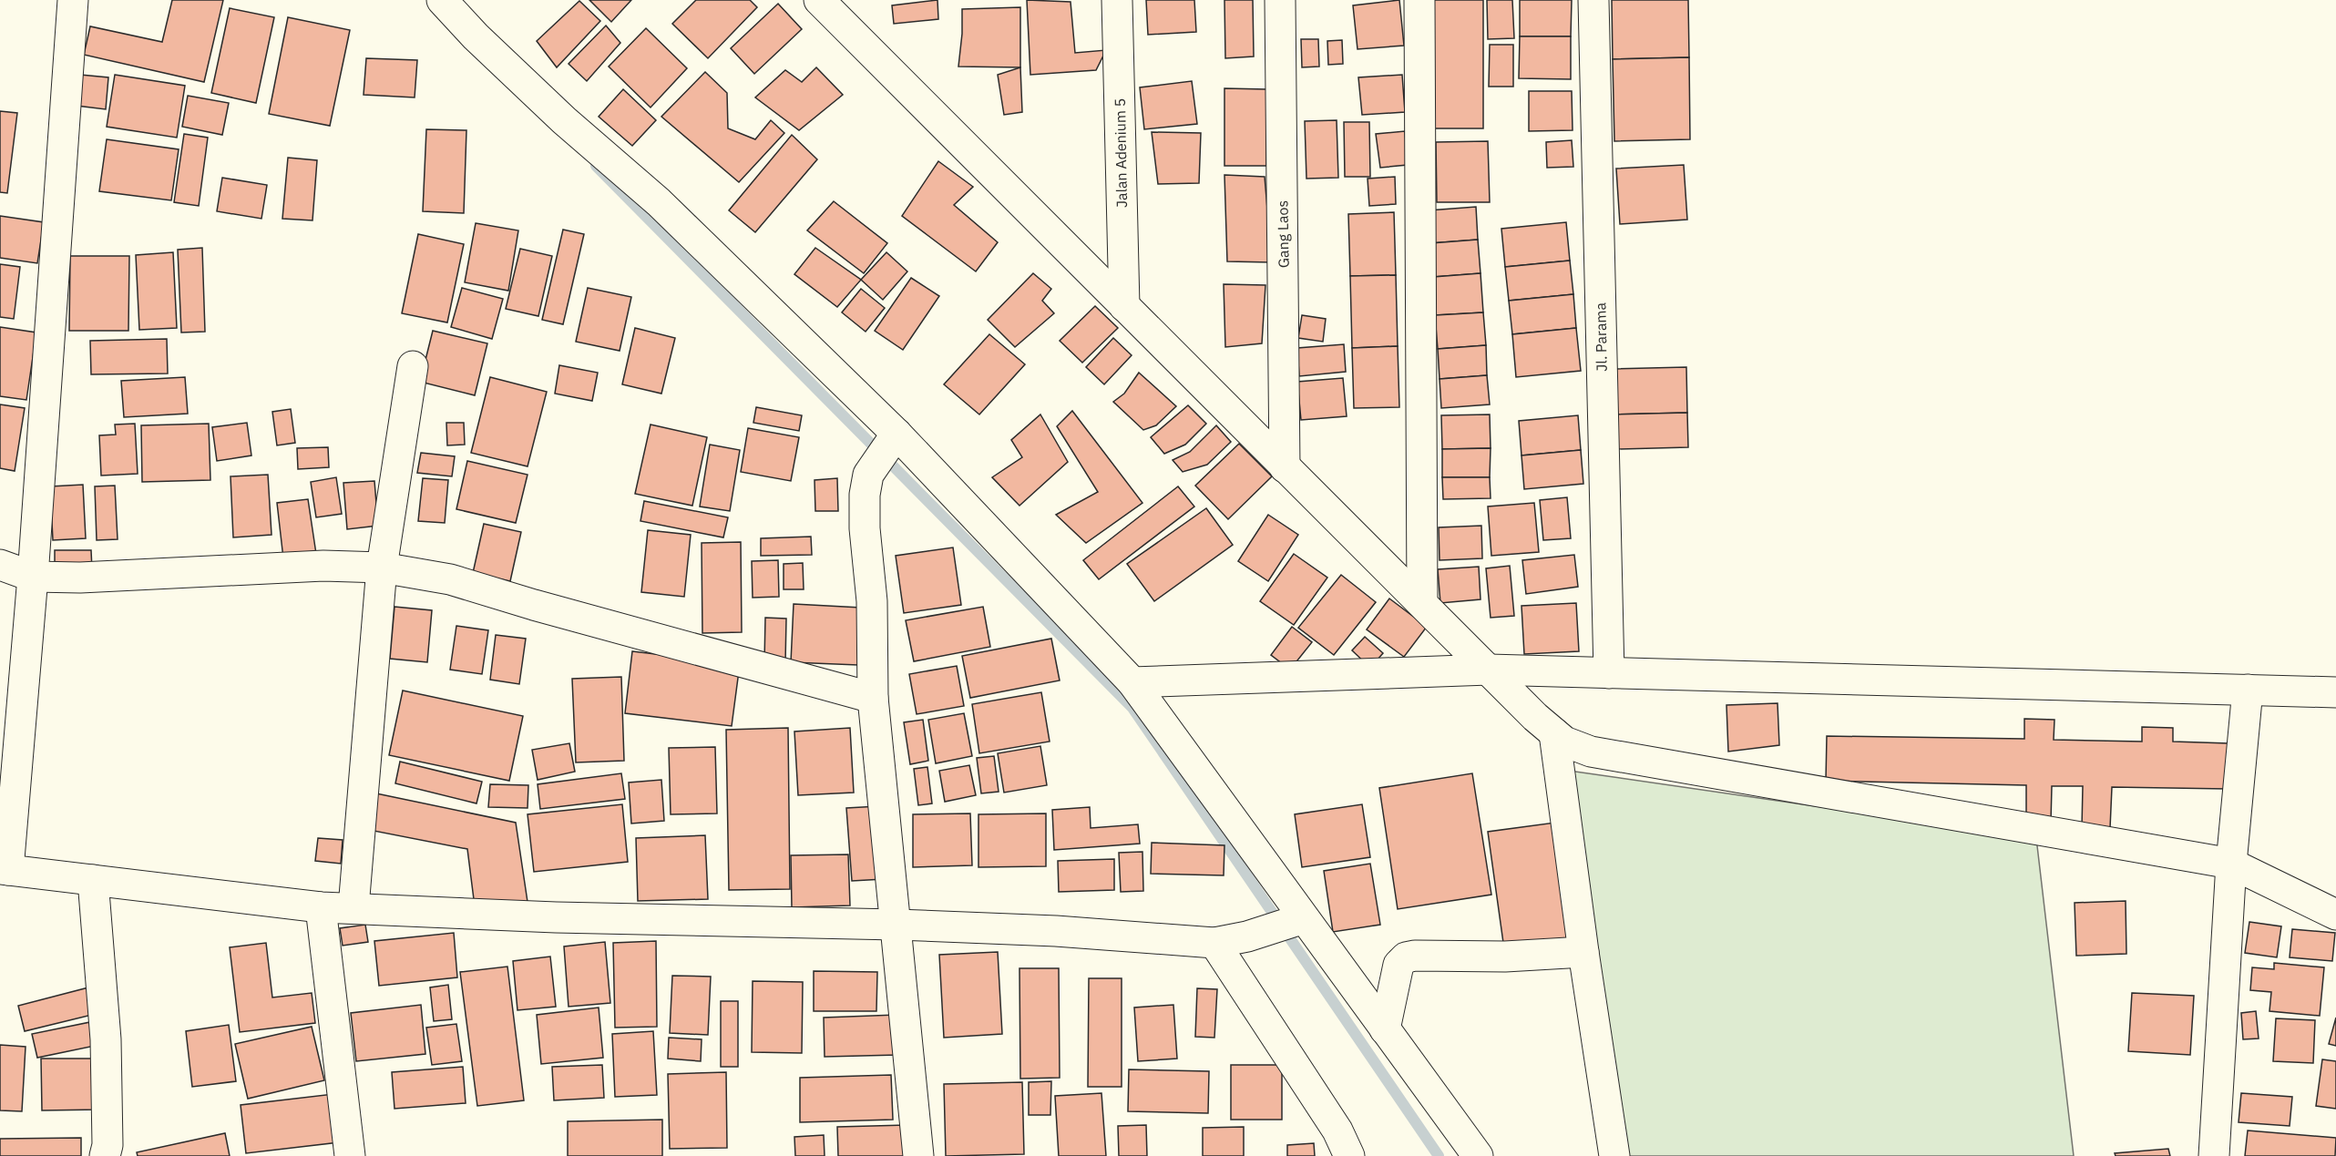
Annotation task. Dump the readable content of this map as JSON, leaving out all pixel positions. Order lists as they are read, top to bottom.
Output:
{
  "streets": {
    "street": ["Jalan Adenium 5", "Gang Laos", "Jl. Parama"]
  }
}
